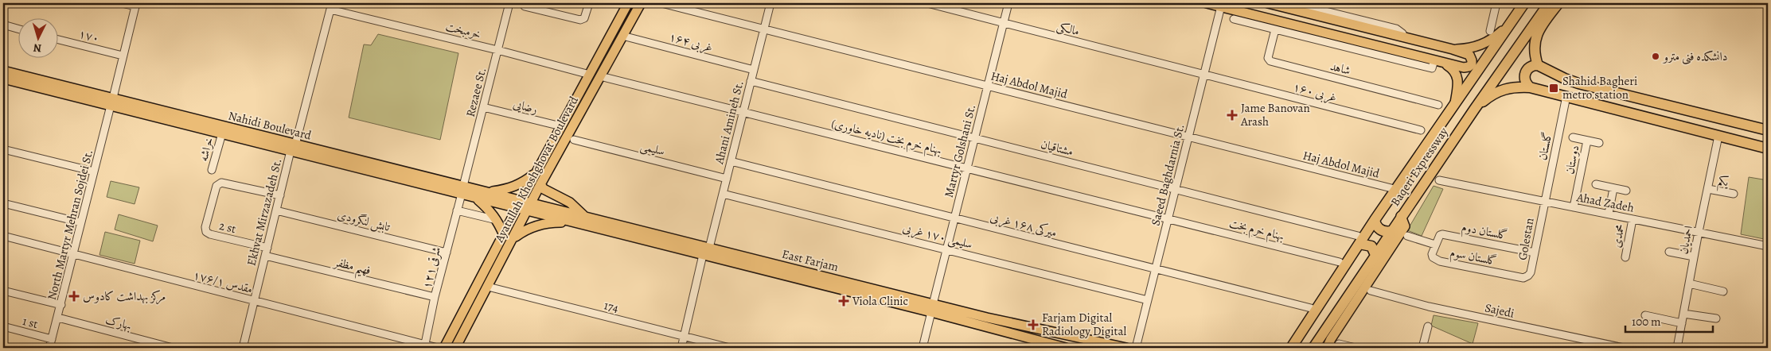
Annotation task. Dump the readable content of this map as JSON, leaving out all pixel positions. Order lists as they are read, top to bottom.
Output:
{
  "streets": {
    "highway": ["Baqeri Expressway"],
    "main road": ["Nahidi Boulevard", "Ayatullah Khoshghovat Boulevard", "East Farjam"],
    "street": [
      "مالکی",
      "خرمبخت",
      "۱۷۰",
      "۱۶۴ غربی",
      "شاهد",
      "Haj Abdol Majid",
      "Rezaee St.",
      "۱۶۰ غربی",
      "رضایی",
      "Ahani Amineh St.",
      "بهنام خرم بخت (نادیه خاوری)",
      "گلستان",
      "مشتاقیان",
      "سلیمی",
      "خراشه",
      "Martyr Golshani St.",
      "دوستان",
      "Saeed Baghdarnia St.",
      "یکم",
      "Ahad Zadeh",
      "Ekhvat Mirzazadeh St.",
      "تابش لنگرودی",
      "North Martyr Mehran Sojdei St.",
      "میرکی ۱۶۸ غربی",
      "2 st",
      "بهنام خرم بخت",
      "گلستان دوم",
      "سلیمی ۱۷۰ غربی",
      "محمدی",
      "Golestan",
      "احمدیان",
      "گلستان سوم",
      "فهیم مظفر",
      "۱۲۱ شرقی",
      "مقدس ۱۷۶/۱",
      "174",
      "Sajedi",
      "1 st",
      "بهارک"
    ]
  },
  "crossings": [
    ["مالکی", "۱۶۰ غربی"],
    ["مالکی", "Martyr Golshani St."],
    ["مالکی", "Saeed Baghdarnia St."],
    ["خرمبخت", "Rezaee St."],
    ["خرمبخت", "Ayatullah Khoshghovat Boulevard"],
    ["خرمبخت", "Ekhvat Mirzazadeh St."],
    ["۱۷۰", "North Martyr Mehran Sojdei St."],
    ["۱۶۴ غربی", "Ahani Amineh St."],
    ["۱۶۴ غربی", "Ayatullah Khoshghovat Boulevard"],
    ["Haj Abdol Majid", "Ahani Amineh St."],
    ["Haj Abdol Majid", "Martyr Golshani St."],
    ["Haj Abdol Majid", "Saeed Baghdarnia St."],
    ["Rezaee St.", "رضایی"],
    ["Rezaee St.", "Nahidi Boulevard"],
    ["Rezaee St.", "۱۲۱ شرقی"],
    ["۱۶۰ غربی", "Saeed Baghdarnia St."],
    ["رضایی", "Ayatullah Khoshghovat Boulevard"],
    ["Ahani Amineh St.", "بهنام خرم بخت (نادیه خاوری)"],
    ["Ahani Amineh St.", "مشتاقیان"],
    ["Ahani Amineh St.", "سلیمی"],
    ["Ahani Amineh St.", "میرکی ۱۶۸ غربی"],
    ["Ahani Amineh St.", "سلیمی ۱۷۰ غربی"],
    ["Ahani Amineh St.", "East Farjam"],
    ["Ahani Amineh St.", "174"],
    ["Nahidi Boulevard", "خراشه"],
    ["Nahidi Boulevard", "Ayatullah Khoshghovat Boulevard"],
    ["Nahidi Boulevard", "Ekhvat Mirzazadeh St."],
    ["Nahidi Boulevard", "North Martyr Mehran Sojdei St."],
    ["Nahidi Boulevard", "East Farjam"],
    ["Nahidi Boulevard", "۱۲۱ شرقی"],
    ["بهنام خرم بخت (نادیه خاوری)", "Martyr Golshani St."],
    ["بهنام خرم بخت (نادیه خاوری)", "Ayatullah Khoshghovat Boulevard"],
    ["بهنام خرم بخت (نادیه خاوری)", "Saeed Baghdarnia St."],
    ["بهنام خرم بخت (نادیه خاوری)", "بهنام خرم بخت"],
    ["گلستان", "Ahad Zadeh"],
    ["گلستان", "Golestan"],
    ["مشتاقیان", "Martyr Golshani St."],
    ["مشتاقیان", "Baqeri Expressway"],
    ["مشتاقیان", "Saeed Baghdarnia St."],
    ["Martyr Golshani St.", "میرکی ۱۶۸ غربی"],
    ["Martyr Golshani St.", "سلیمی ۱۷۰ غربی"],
    ["Martyr Golshani St.", "East Farjam"],
    ["دوستان", "Ahad Zadeh"],
    ["Ayatullah Khoshghovat Boulevard", "East Farjam"],
    ["Ayatullah Khoshghovat Boulevard", "174"],
    ["Saeed Baghdarnia St.", "میرکی ۱۶۸ غربی"],
    ["Saeed Baghdarnia St.", "بهنام خرم بخت"],
    ["Saeed Baghdarnia St.", "سلیمی ۱۷۰ غربی"],
    ["یکم", "احمدیان"],
    ["Ahad Zadeh", "محمدی"],
    ["Ahad Zadeh", "Golestan"],
    ["Ahad Zadeh", "احمدیان"],
    ["Ekhvat Mirzazadeh St.", "تابش لنگرودی"],
    ["Ekhvat Mirzazadeh St.", "2 st"],
    ["Ekhvat Mirzazadeh St.", "فهیم مظفر"],
    ["Ekhvat Mirzazadeh St.", "مقدس ۱۷۶/۱"],
    ["تابش لنگرودی", "۱۲۱ شرقی"],
    ["North Martyr Mehran Sojdei St.", "مقدس ۱۷۶/۱"],
    ["North Martyr Mehran Sojdei St.", "1 st"],
    ["North Martyr Mehran Sojdei St.", "بهارک"],
    ["گلستان دوم", "Golestan"],
    ["گلستان دوم", "گلستان سوم"],
    ["Golestan", "گلستان سوم"],
    ["فهیم مظفر", "۱۲۱ شرقی"],
    ["۱۲۱ شرقی", "مقدس ۱۷۶/۱"]
  ],
  "places": {
    "other": ["دانشکده فنی مترو"],
    "transit": ["Shahid Bagheri metro station"],
    "health": [
      "Jame Banovan Arash",
      "مرکز بهداشت کادوس",
      "Viola Clinic",
      "Farjam Digital Radiology Digital"
    ]
  },
  "scale_bar": "100 m",
  "north": "bottom"
}
